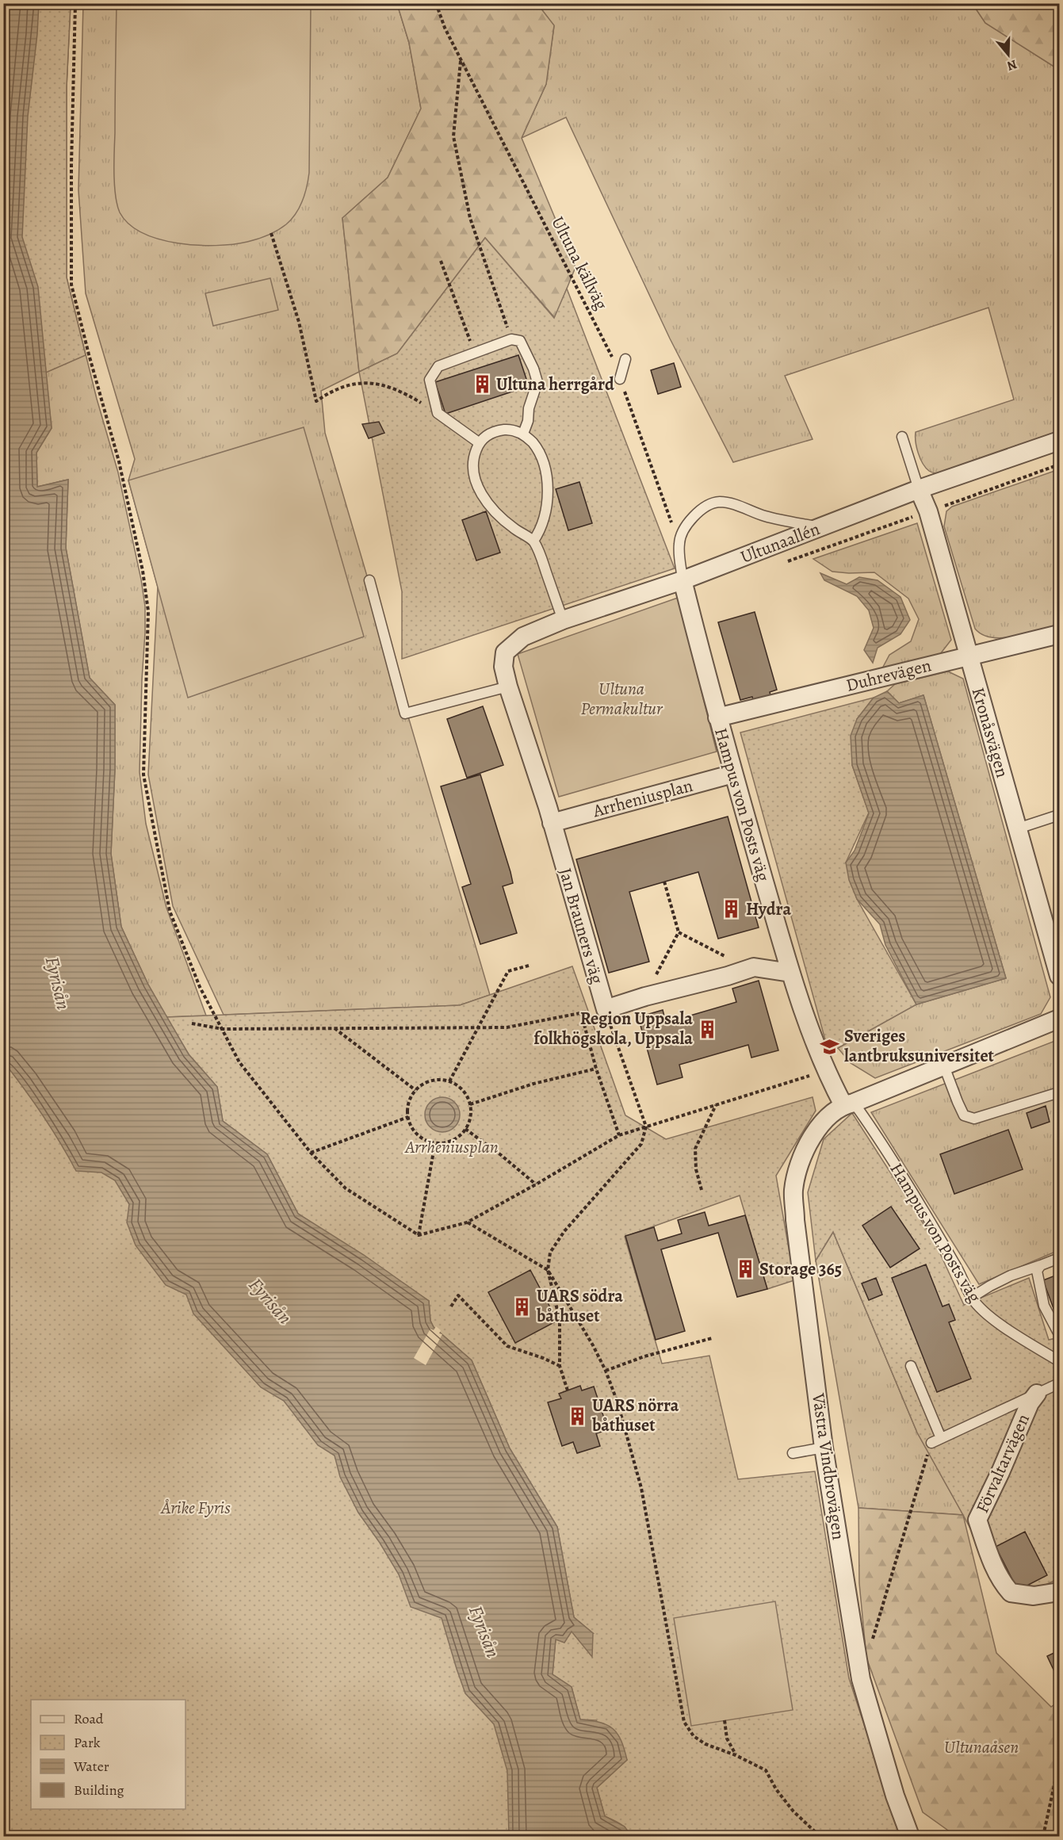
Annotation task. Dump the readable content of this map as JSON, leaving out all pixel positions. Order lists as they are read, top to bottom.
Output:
{
  "streets": {
    "street": [
      "Ultunaallén",
      "Duhrevägen",
      "Kronåsvägen",
      "Arrheniusplan",
      "Hampus von Posts väg",
      "Jan Brauners väg",
      "Förvaltarvägen",
      "Västra Vindbrovägen"
    ],
    "path": ["Ultuna källväg"]
  },
  "crossings": [
    ["Ultunaallén", "Kronåsvägen"],
    ["Ultunaallén", "Hampus von Posts väg"],
    ["Ultunaallén", "Jan Brauners väg"],
    ["Duhrevägen", "Kronåsvägen"],
    ["Duhrevägen", "Hampus von Posts väg"],
    ["Arrheniusplan", "Hampus von Posts väg"],
    ["Arrheniusplan", "Jan Brauners väg"],
    ["Hampus von Posts väg", "Västra Vindbrovägen"]
  ],
  "water": ["Fyrisån"],
  "parks": [
    "Ultuna Permakultur",
    "Arrheniusplan",
    "Årike Fyris",
    "Ultunaåsen"
  ],
  "places": {
    "building": [
      "Ultuna herrgård",
      "Hydra",
      "Region Uppsala folkhögskola, Uppsala",
      "Storage 365",
      "UARS södra båthuset",
      "UARS nörra båthuset"
    ],
    "school or university": ["Sveriges lantbruksuniversitet"]
  },
  "legend": [
    "Road",
    "Park",
    "Water",
    "Building"
  ],
  "north": "bottom"
}
